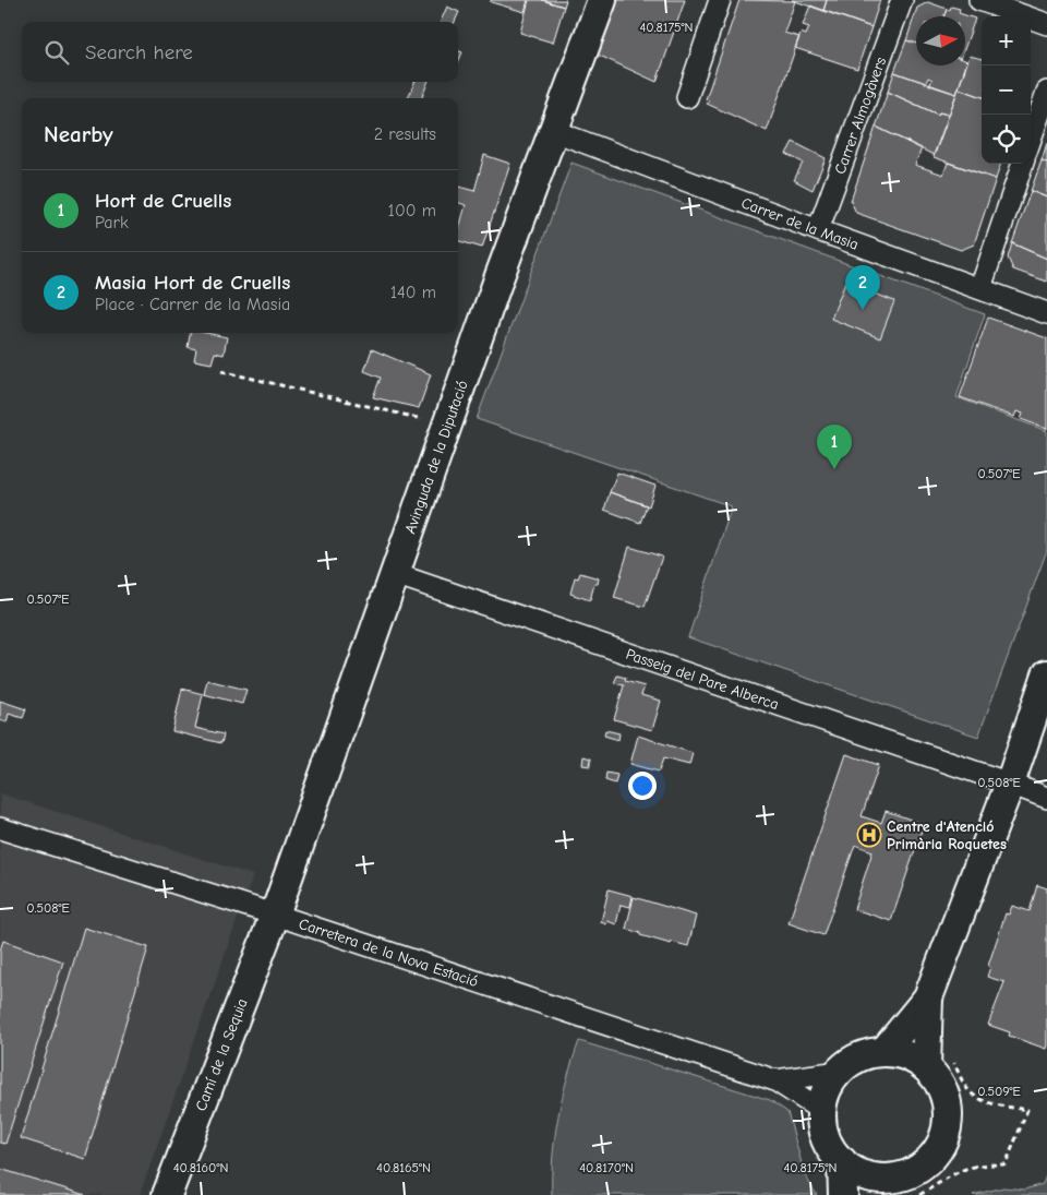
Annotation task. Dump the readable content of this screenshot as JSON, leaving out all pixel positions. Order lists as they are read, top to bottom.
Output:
{
  "streets": {
    "street": [
      "Carrer Almogàvers",
      "Carrer de la Masia",
      "Avinguda de la Diputació",
      "Passeig del Pare Alberca",
      "Carretera de la Nova Estació",
      "Camí de la Sequia"
    ]
  },
  "crossings": [
    ["Carrer Almogàvers", "Carrer de la Masia"],
    ["Carrer de la Masia", "Avinguda de la Diputació"],
    ["Avinguda de la Diputació", "Passeig del Pare Alberca"],
    ["Avinguda de la Diputació", "Carretera de la Nova Estació"],
    ["Avinguda de la Diputació", "Camí de la Sequia"],
    ["Carretera de la Nova Estació", "Camí de la Sequia"]
  ],
  "places": {
    "hospital": ["Centre d'Atenció Primària Roquetes"]
  },
  "north": "right",
  "page": {
    "map_buttons": ["+", "−"],
    "search": "Search here",
    "heading": ["Nearby", "2 results"],
    "list": [
      {
        "mark": "1",
        "name": "Hort de Cruells",
        "note": "Park",
        "value": "100 m"
      },
      {
        "mark": "2",
        "name": "Masia Hort de Cruells",
        "note": "Place · Carrer de la Masia",
        "value": "140 m"
      }
    ],
    "pins": ["2", "1"]
  },
  "coordinates": [
    "40.8175°N",
    "0.507°E",
    "0.508°E",
    "0.509°E",
    "40.8160°N",
    "40.8165°N",
    "40.8170°N"
  ]
}
